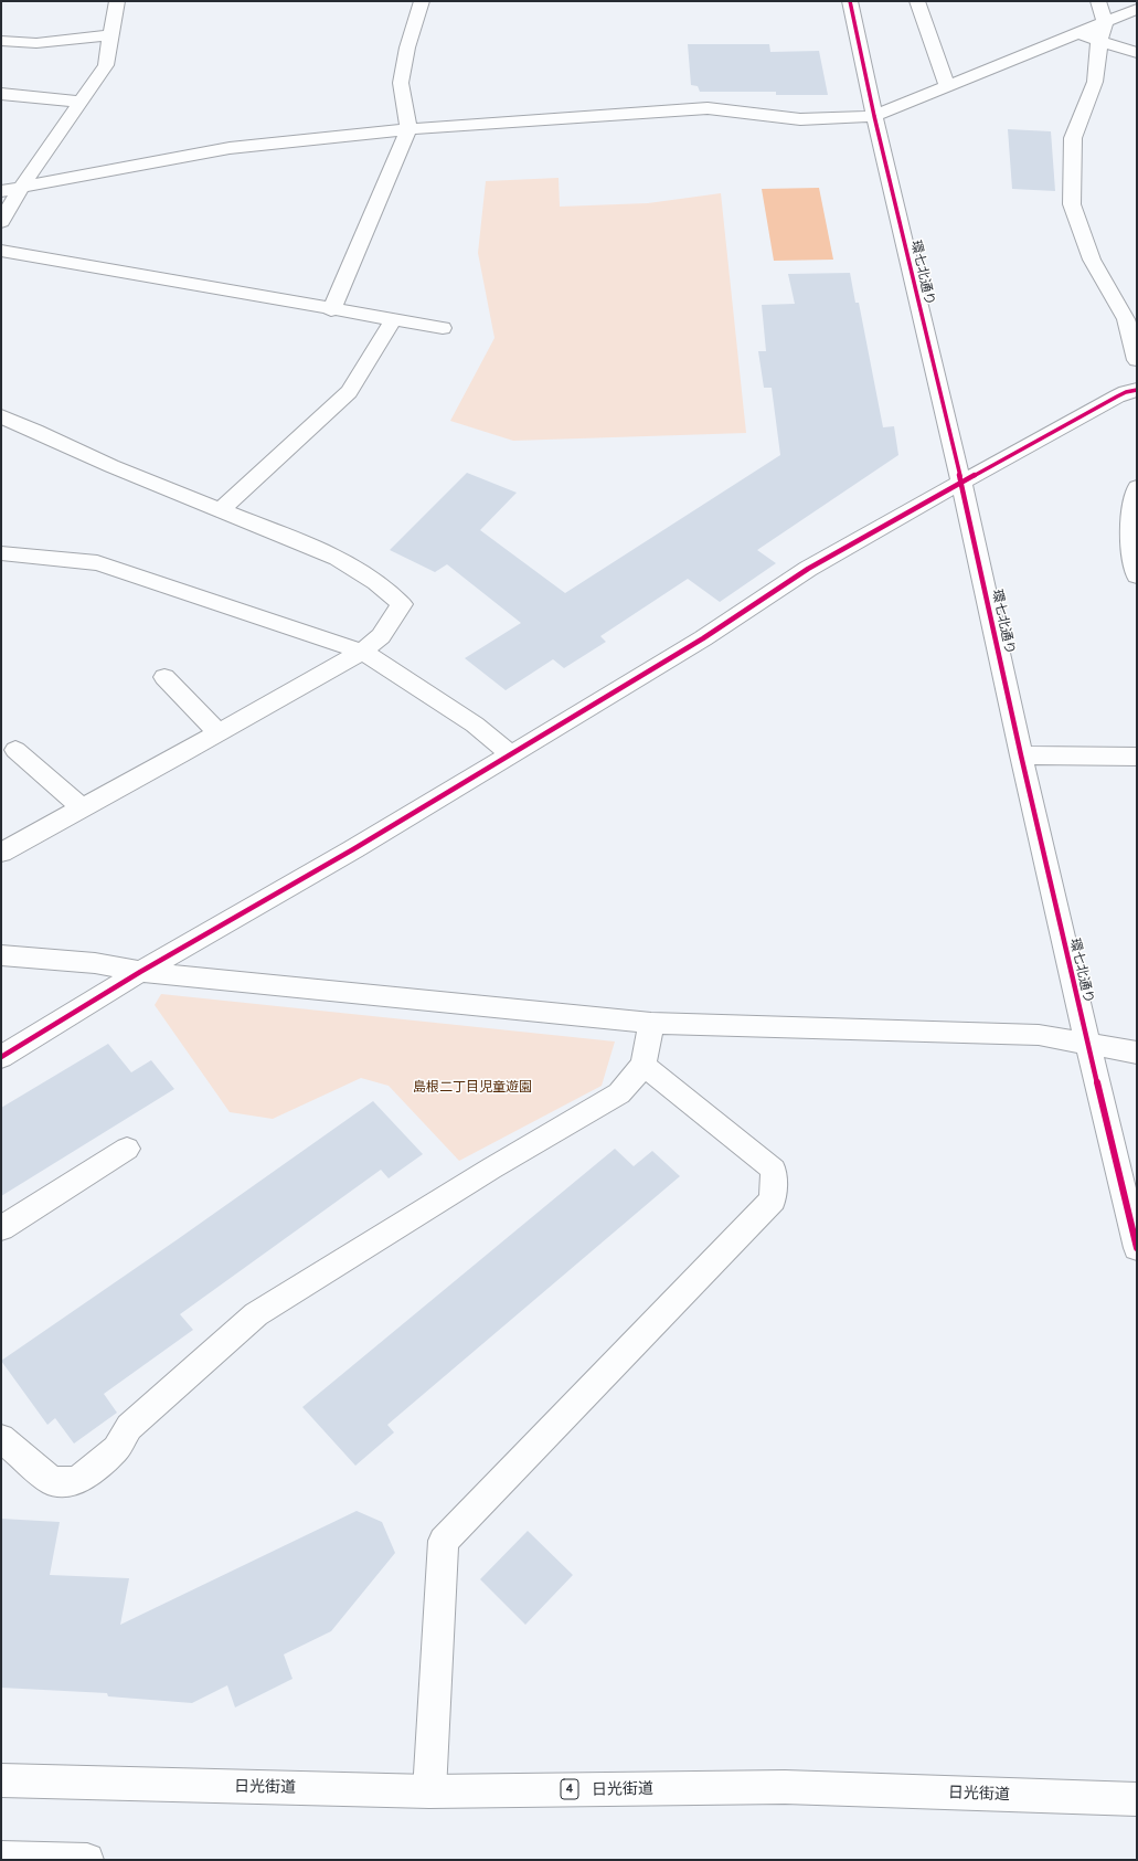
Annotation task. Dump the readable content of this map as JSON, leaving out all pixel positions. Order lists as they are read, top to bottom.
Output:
{
  "streets": {
    "main road": ["環七北通り", "日光街道", "4"]
  },
  "parks": ["島根二丁目児童遊園"]
}
